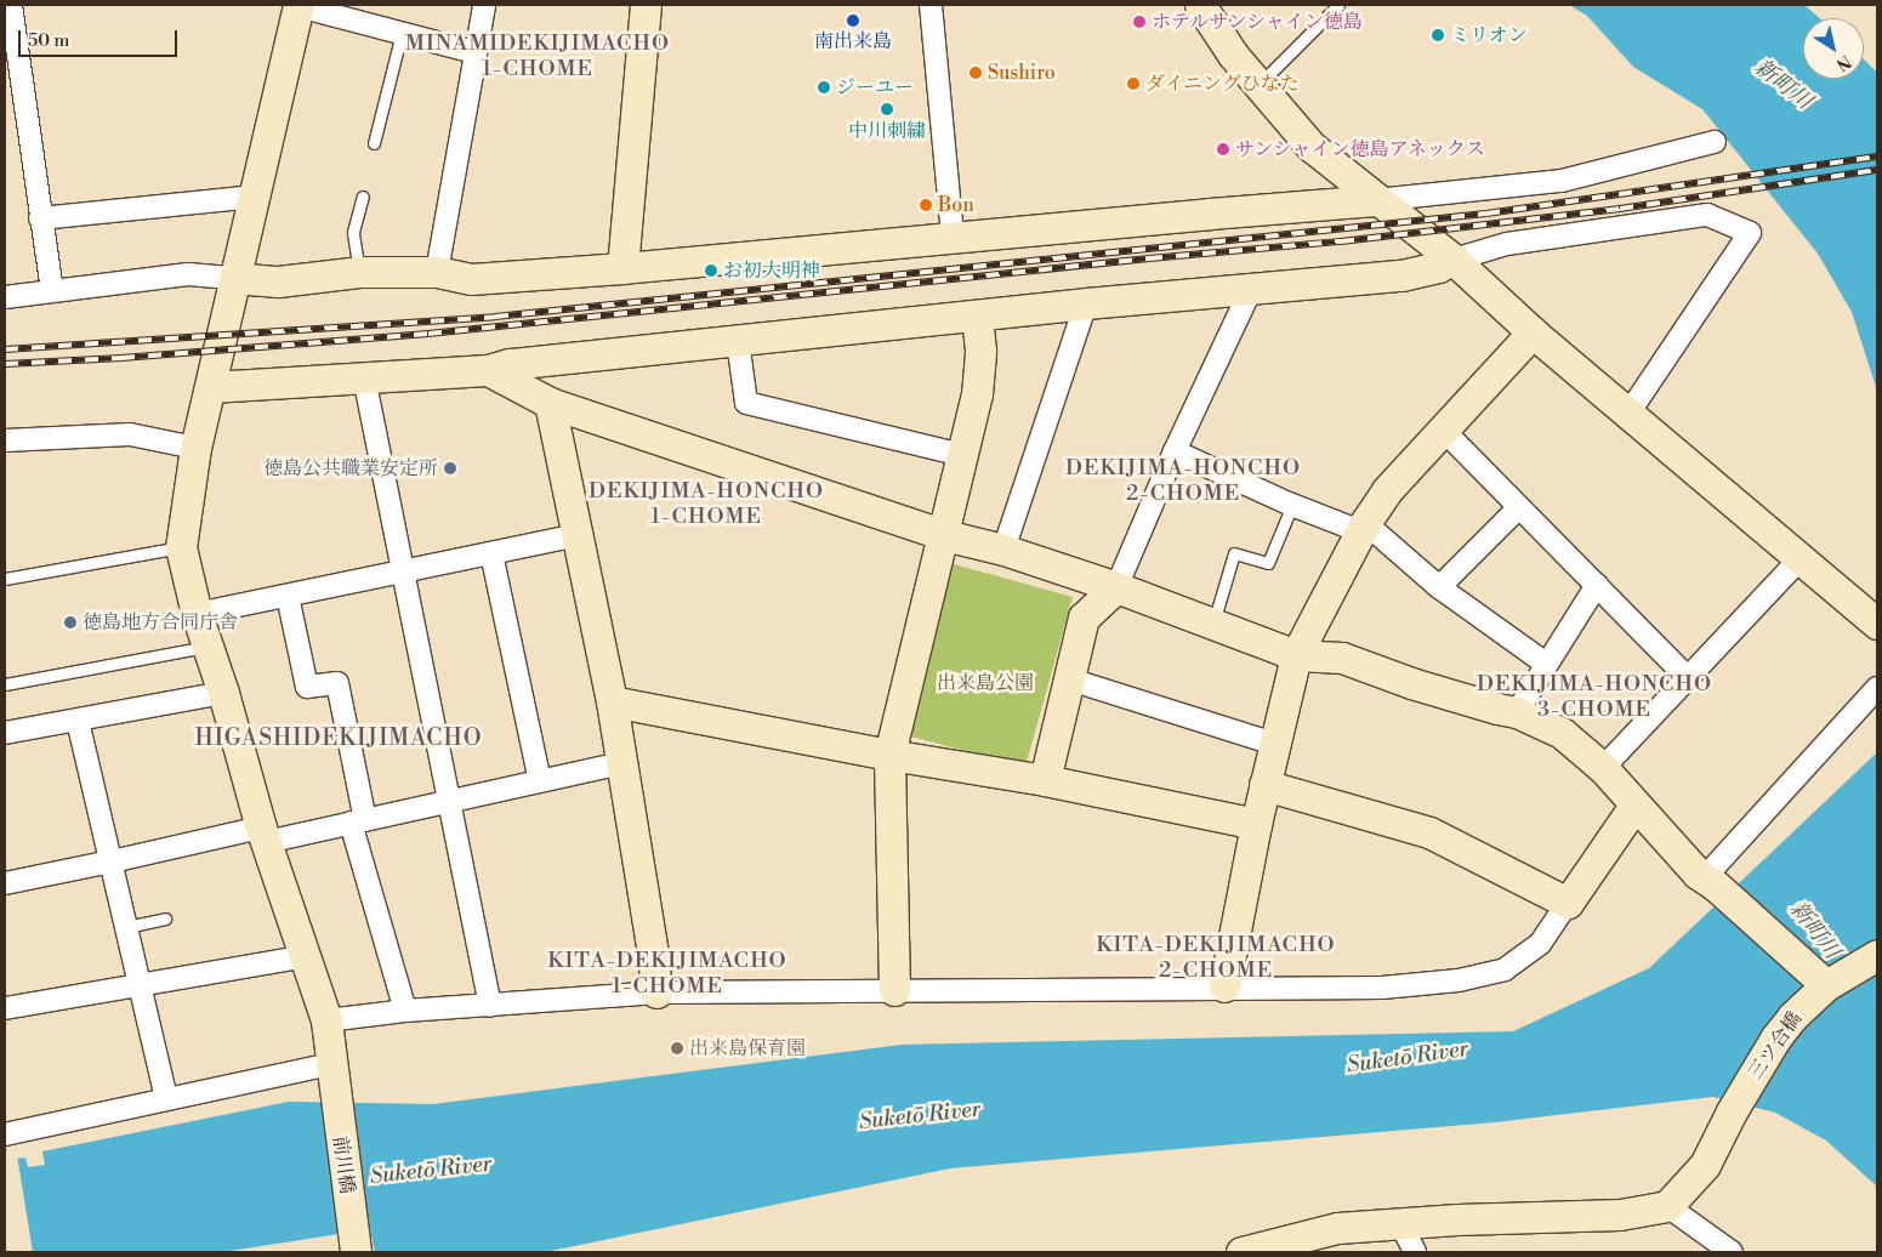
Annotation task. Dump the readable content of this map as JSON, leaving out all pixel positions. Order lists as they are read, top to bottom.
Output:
{
  "streets": {
    "street": ["三ツ合橋", "前川橋"]
  },
  "districts": [
    "MINAMIDEKIJIMACHO 1-CHOME",
    "DEKIJIMA-HONCHO 2-CHOME",
    "DEKIJIMA-HONCHO 1-CHOME",
    "DEKIJIMA-HONCHO 3-CHOME",
    "HIGASHIDEKIJIMACHO",
    "KITA-DEKIJIMACHO 2-CHOME",
    "KITA-DEKIJIMACHO 1-CHOME"
  ],
  "water": ["新町川", "Suketō River"],
  "parks": ["出来島公園"],
  "places": [
    "南出来島",
    "ホテルサンシャイン徳島",
    "ミリオン",
    "Sushiro",
    "ダイニングひなた",
    "ジーユー",
    "中川刺繍",
    "サンシャイン徳島アネックス",
    "Bon",
    "お初大明神",
    "徳島公共職業安定所",
    "徳島地方合同庁舎",
    "出来島保育園"
  ],
  "scale_bar": "50 m",
  "north": "bottom right"
}
